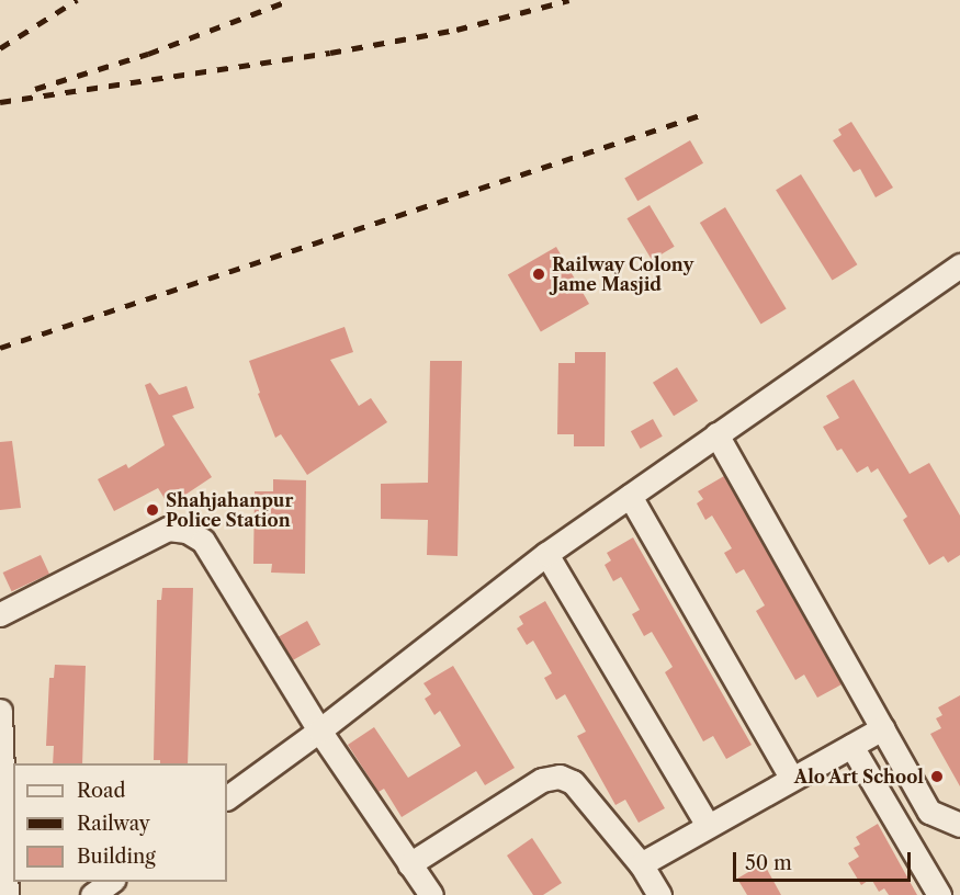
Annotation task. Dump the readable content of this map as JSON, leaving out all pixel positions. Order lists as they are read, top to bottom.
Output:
{
  "places": ["Railway Colony Jame Masjid", "Shahjahanpur Police Station", "Alo Art School"],
  "legend": ["Road", "Railway", "Building"],
  "scale_bar": "50 m"
}
